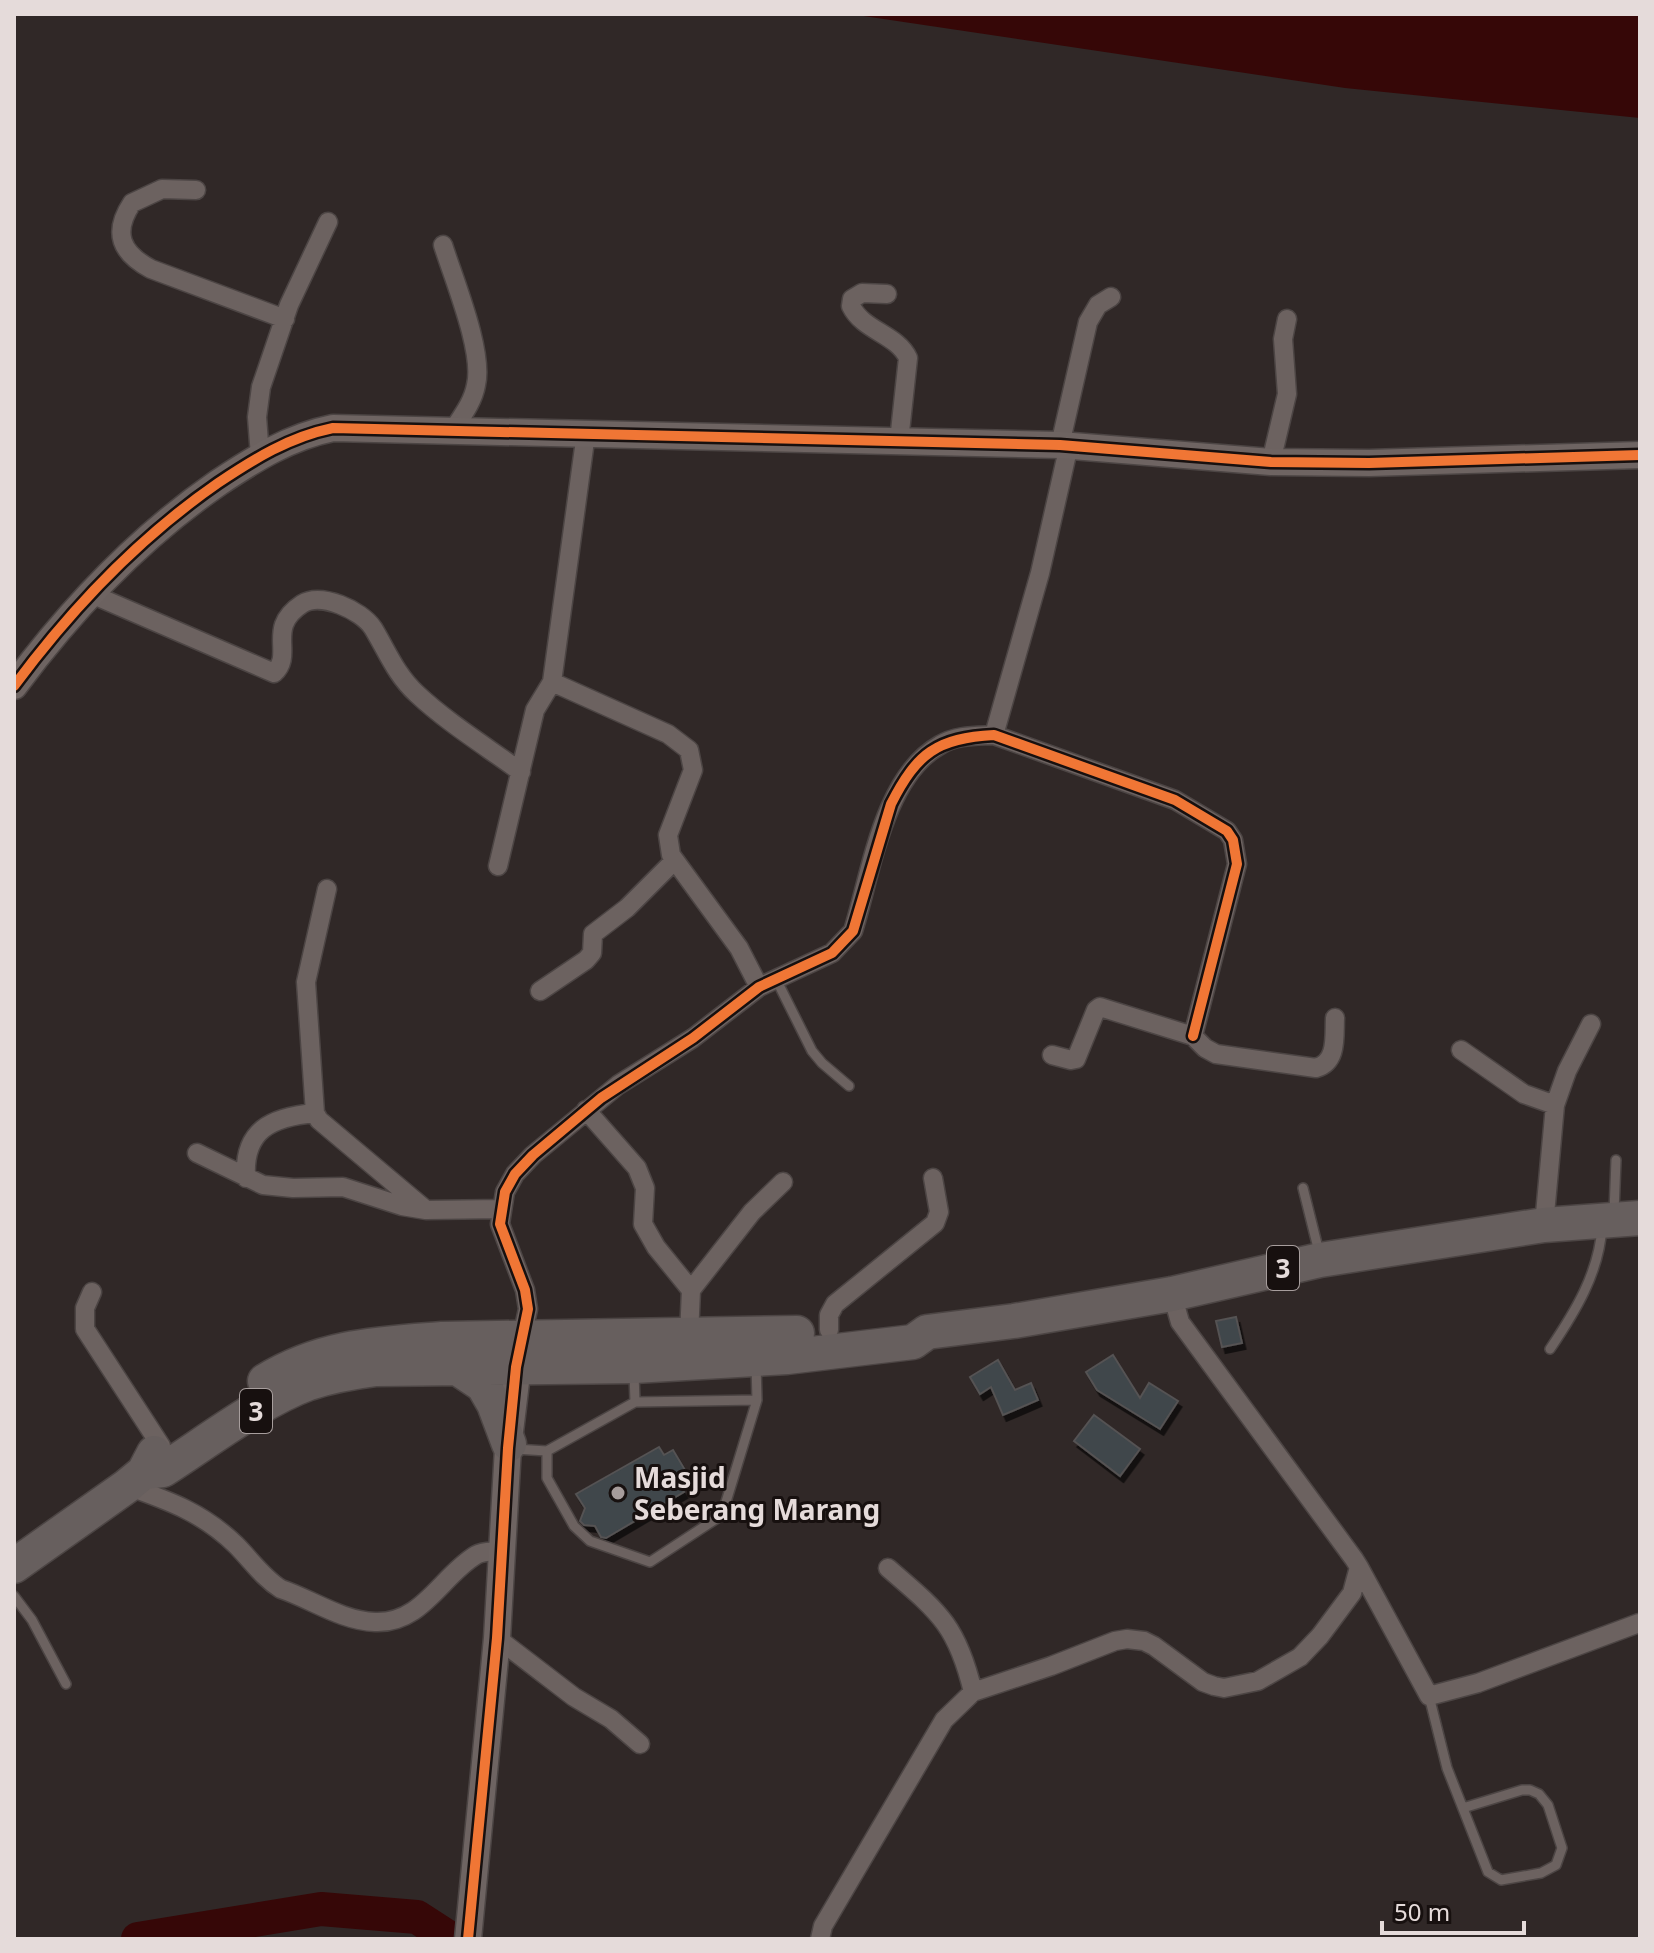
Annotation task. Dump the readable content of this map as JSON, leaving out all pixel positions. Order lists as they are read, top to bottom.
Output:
{
  "streets": {
    "highway": ["3"]
  },
  "places": ["Masjid Seberang Marang"],
  "scale_bar": "50 m"
}
